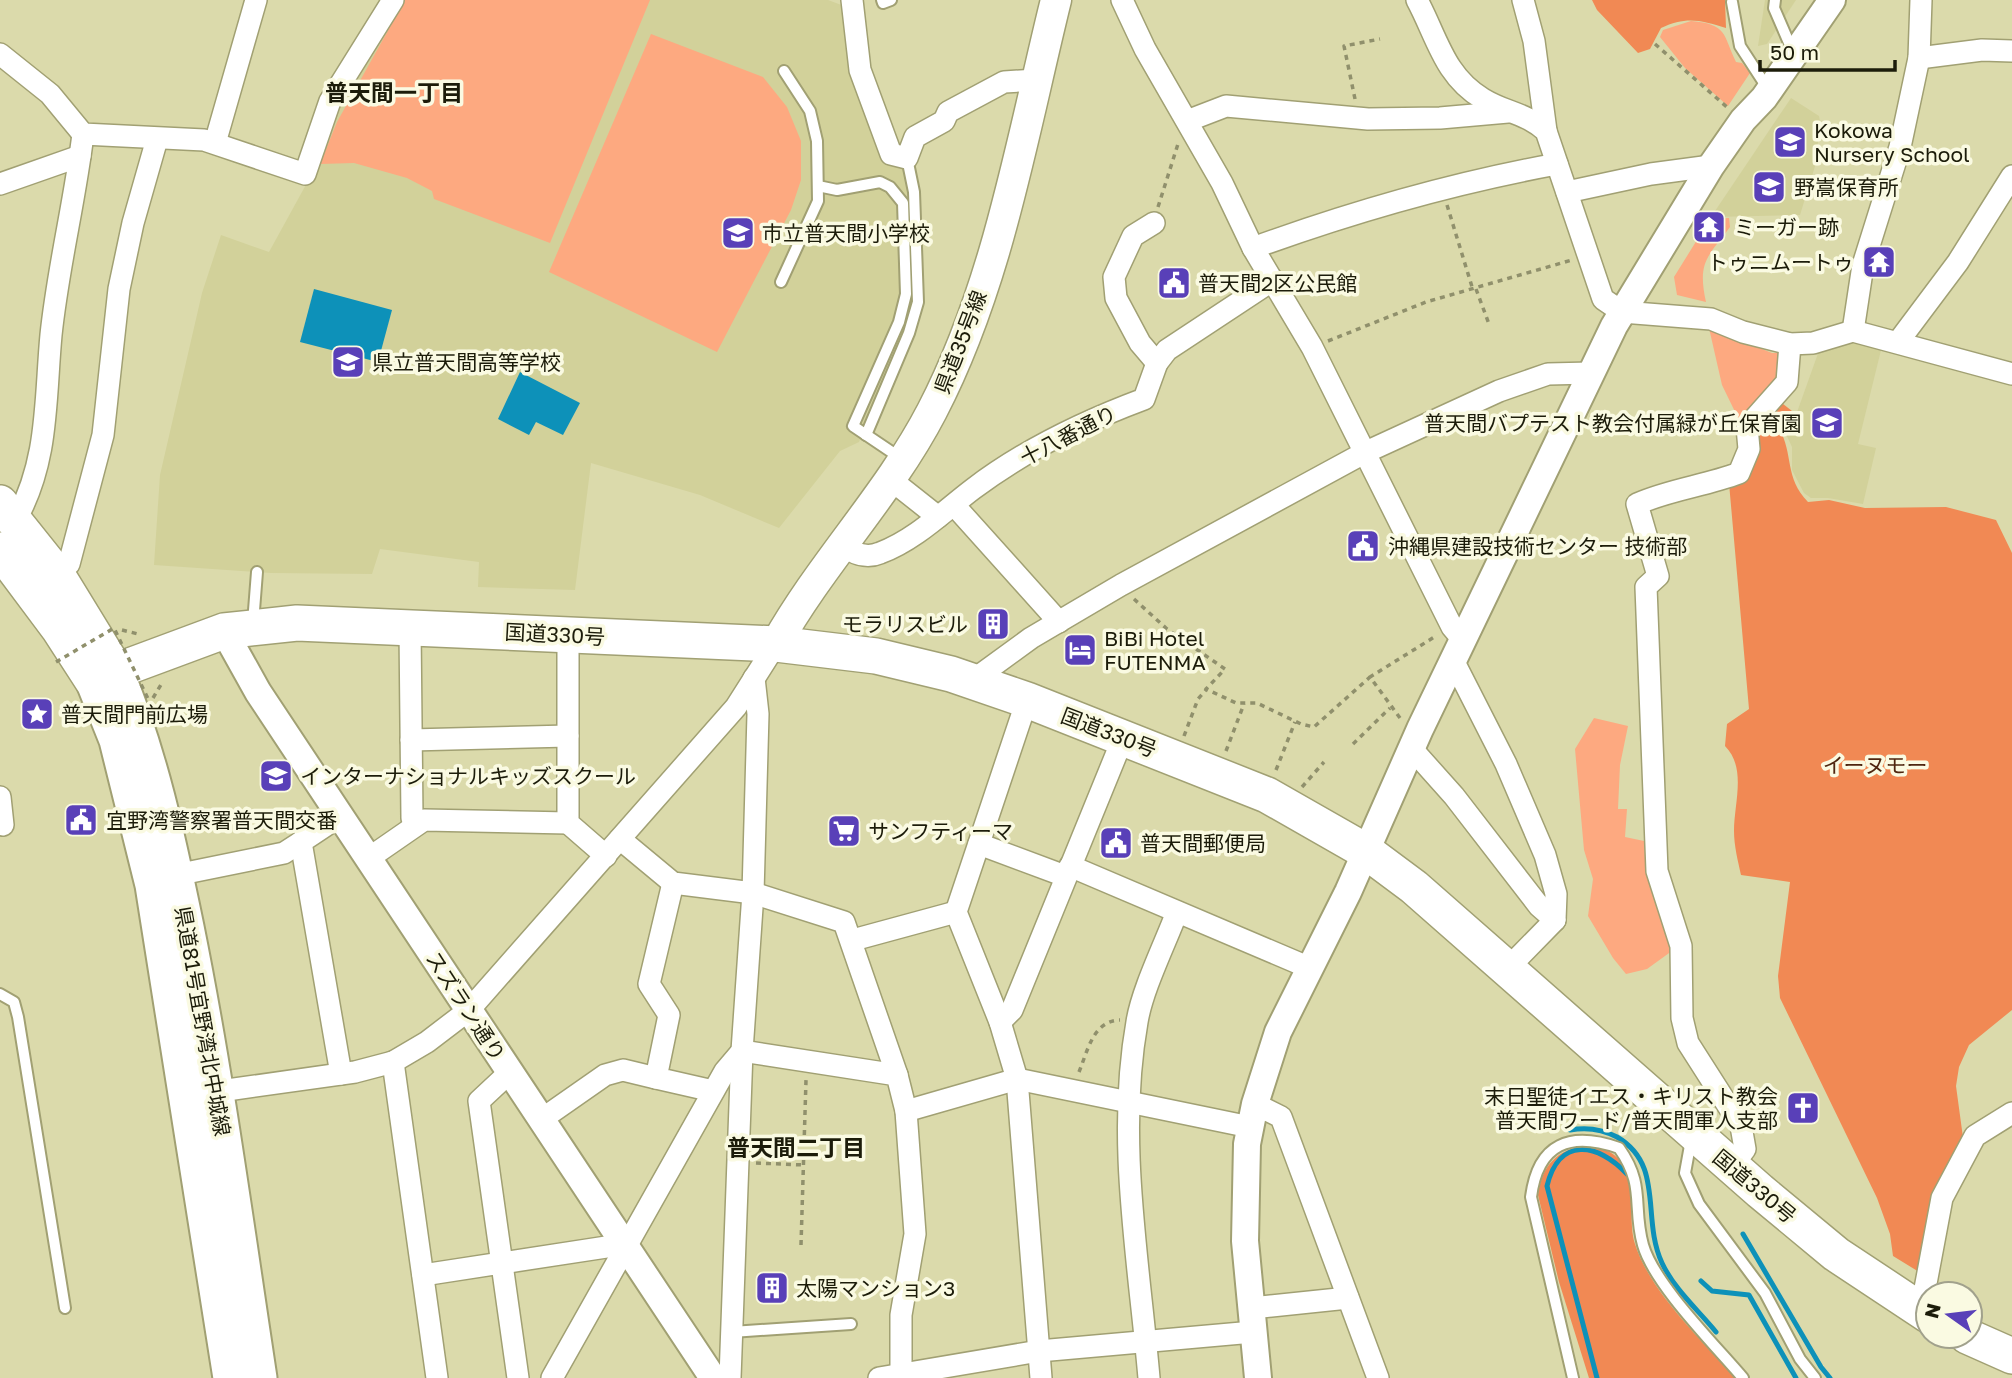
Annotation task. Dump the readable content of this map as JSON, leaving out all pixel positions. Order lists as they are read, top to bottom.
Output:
{
  "streets": {
    "highway": ["国道330号"],
    "main road": ["県道35号線", "県道81号宜野湾北中城線"],
    "street": ["十八番通り", "スズラン通り"]
  },
  "crossings": [
    ["県道35号線", "十八番通り"],
    ["県道35号線", "国道330号"],
    ["国道330号", "スズラン通り"],
    ["国道330号", "県道81号宜野湾北中城線"]
  ],
  "districts": ["普天間一丁目", "普天間二丁目"],
  "parks": ["イーヌモー"],
  "places": {
    "school or university": [
      "Kokowa Nursery School",
      "野嵩保育所",
      "市立普天間小学校",
      "県立普天間高等学校",
      "普天間バプテスト教会付属緑が丘保育園",
      "インターナショナルキッズスクール"
    ],
    "temple": ["ミーガー跡", "トゥニムートゥ"],
    "public building": [
      "普天間2区公民館",
      "沖縄県建設技術センター 技術部",
      "宜野湾警察署普天間交番",
      "普天間郵便局"
    ],
    "building": ["モラリスビル", "太陽マンション3"],
    "hotel": ["BiBi Hotel FUTENMA"],
    "place": ["普天間門前広場"],
    "supermarket": ["サンフティーマ"],
    "church": ["末日聖徒イエス・キリスト教会 普天間ワード/普天間軍人支部"]
  },
  "scale_bar": "50 m",
  "north": "left"
}
